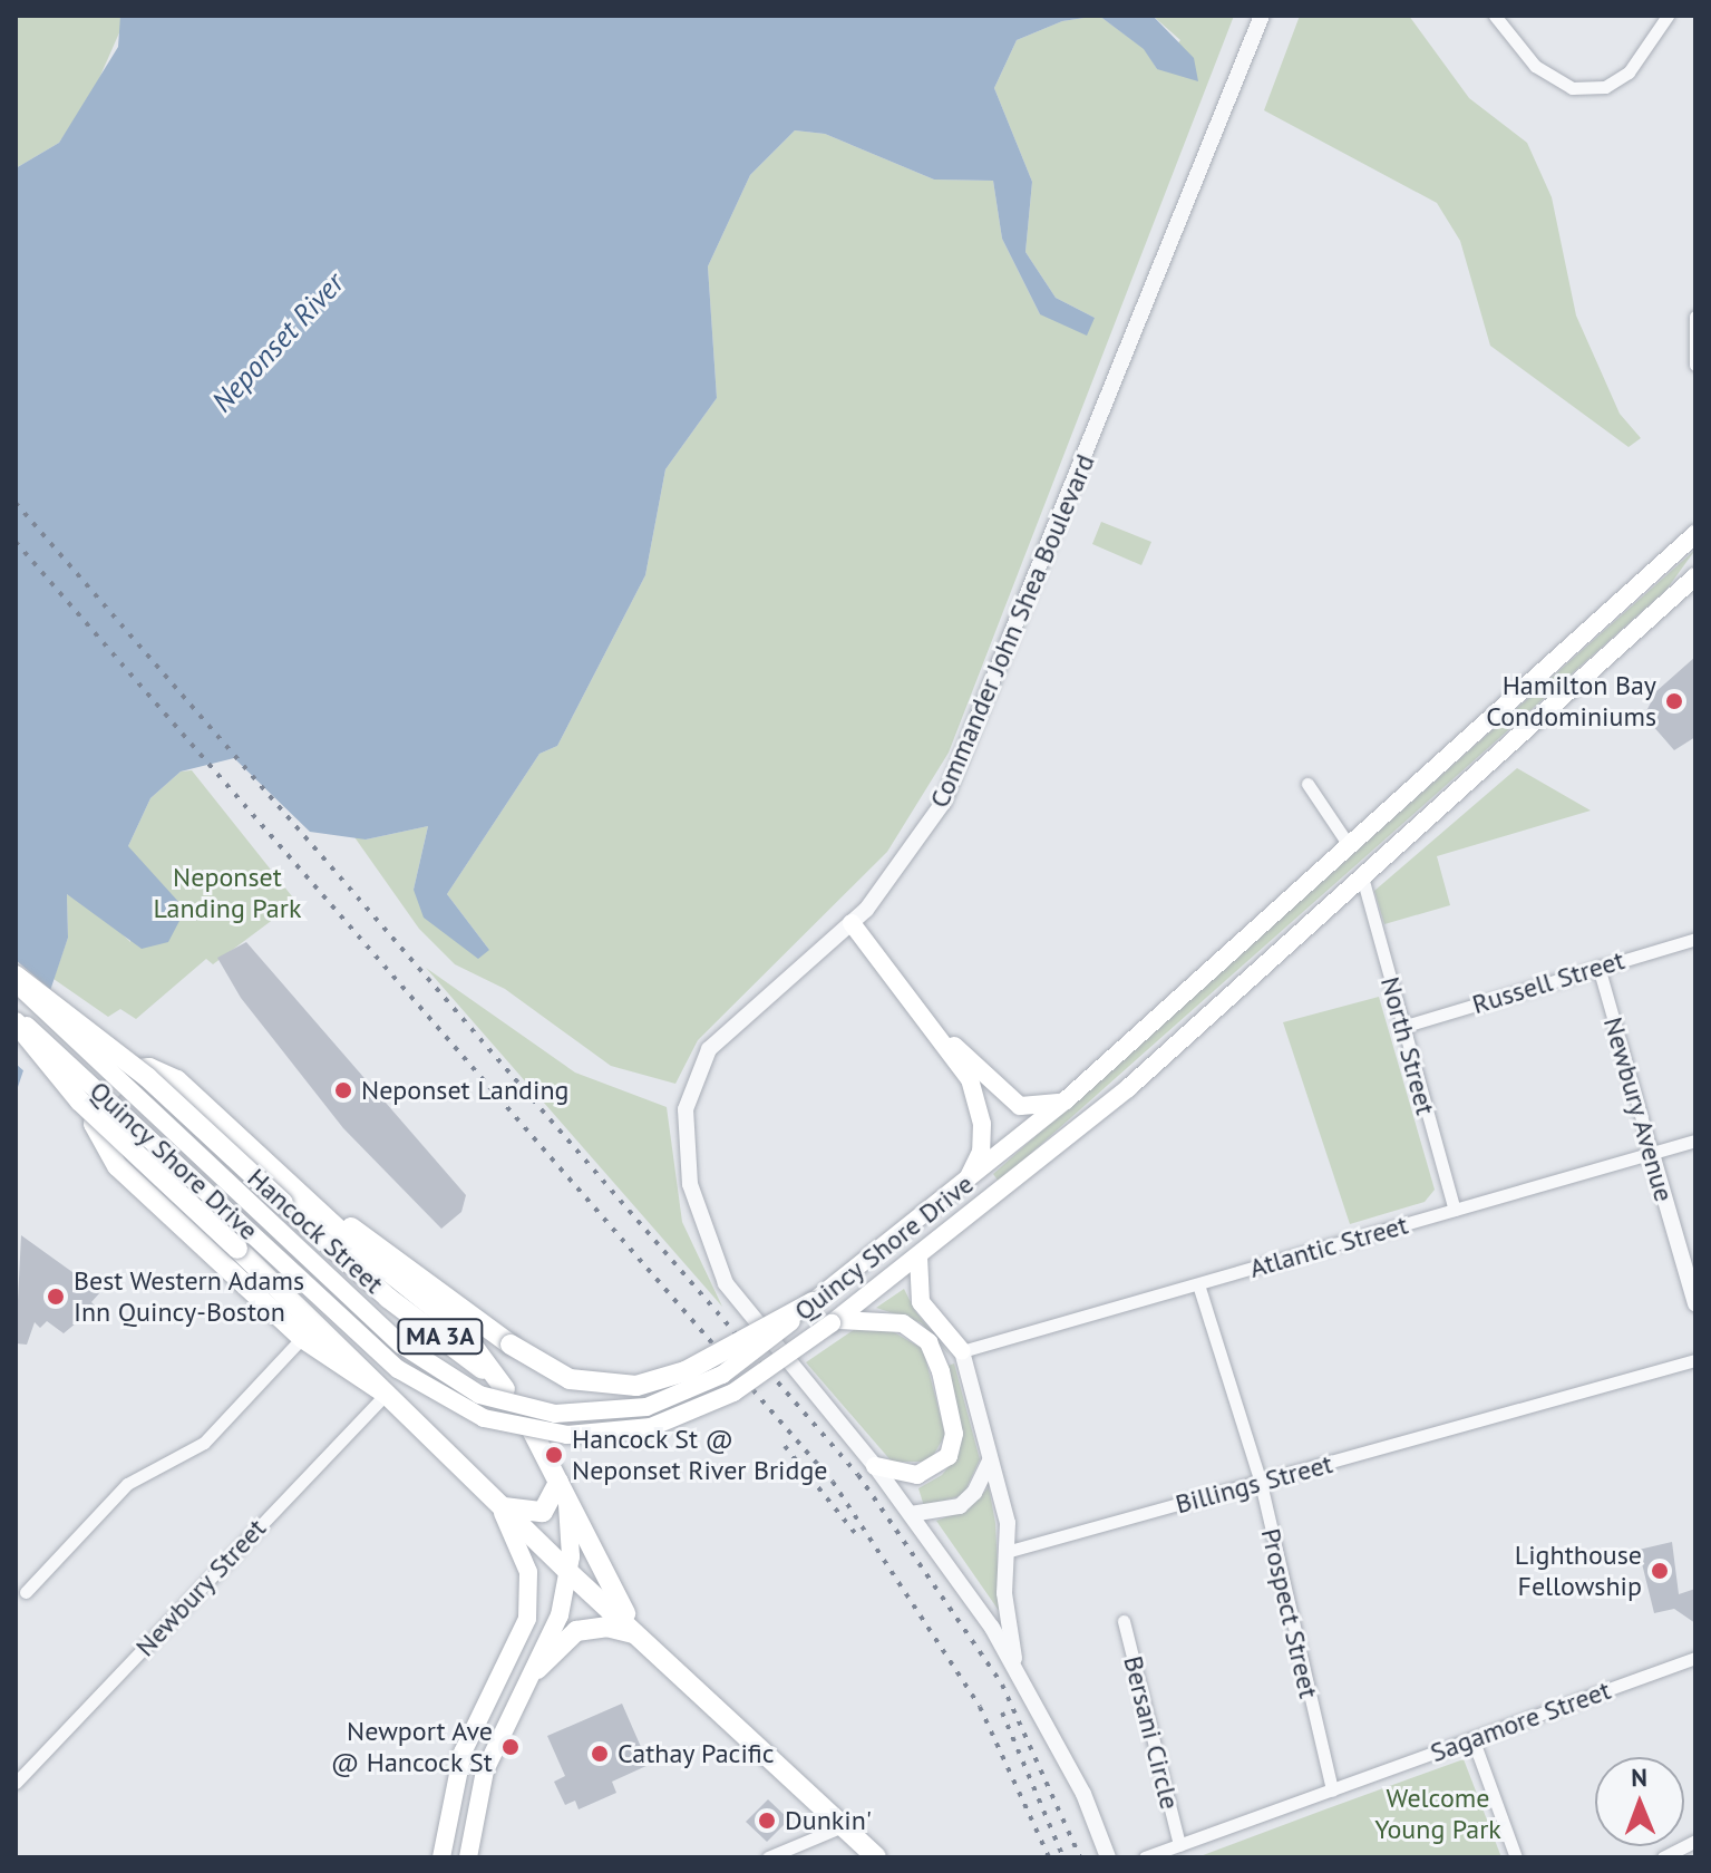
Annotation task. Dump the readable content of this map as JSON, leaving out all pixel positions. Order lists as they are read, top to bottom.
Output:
{
  "streets": {
    "main road": ["Quincy Shore Drive", "Hancock Street", "MA 3A"],
    "street": [
      "Commander John Shea Boulevard",
      "Russell Street",
      "North Street",
      "Newbury Avenue",
      "Atlantic Street",
      "Billings Street",
      "Newbury Street",
      "Prospect Street",
      "Sagamore Street",
      "Bersani Circle"
    ]
  },
  "crossings": [
    ["Russell Street", "North Street"],
    ["Russell Street", "Newbury Avenue"],
    ["North Street", "Quincy Shore Drive"],
    ["North Street", "Atlantic Street"],
    ["Newbury Avenue", "Atlantic Street"],
    ["Hancock Street", "Newbury Street"],
    ["Atlantic Street", "Prospect Street"],
    ["Billings Street", "Prospect Street"],
    ["Prospect Street", "Sagamore Street"],
    ["Sagamore Street", "Bersani Circle"]
  ],
  "water": ["Neponset River"],
  "parks": ["Neponset Landing Park", "Welcome Young Park"],
  "places": [
    "Hamilton Bay Condominiums",
    "Neponset Landing",
    "Best Western Adams Inn Quincy-Boston",
    "Hancock St @ Neponset River Bridge",
    "Lighthouse Fellowship",
    "Newport Ave @ Hancock St",
    "Cathay Pacific",
    "Dunkin'"
  ],
  "north": "top"
}
